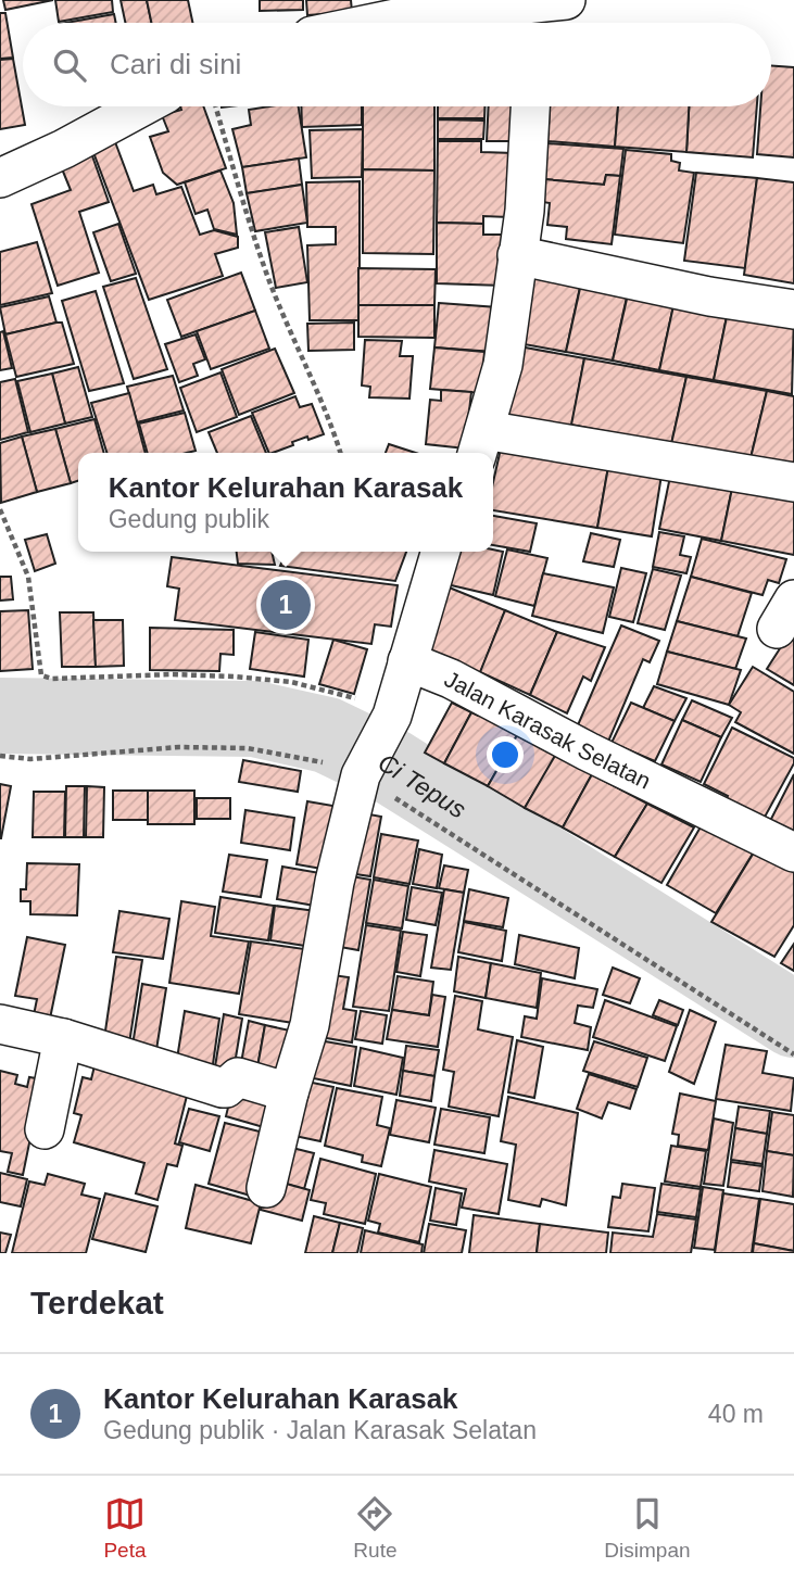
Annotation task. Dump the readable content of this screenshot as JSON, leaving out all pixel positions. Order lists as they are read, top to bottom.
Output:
{
  "streets": {
    "street": ["Jalan Karasak Selatan"]
  },
  "water": ["Ci Tepus"],
  "page": {
    "search": "Cari di sini",
    "popup": ["Kantor Kelurahan Karasak", "Gedung publik"],
    "pins": "1",
    "heading": "Terdekat",
    "list": [
      {
        "mark": "1",
        "name": "Kantor Kelurahan Karasak",
        "note": "Gedung publik · Jalan Karasak Selatan",
        "value": "40 m"
      }
    ],
    "nav": ["Peta", "Rute", "Disimpan"]
  }
}
